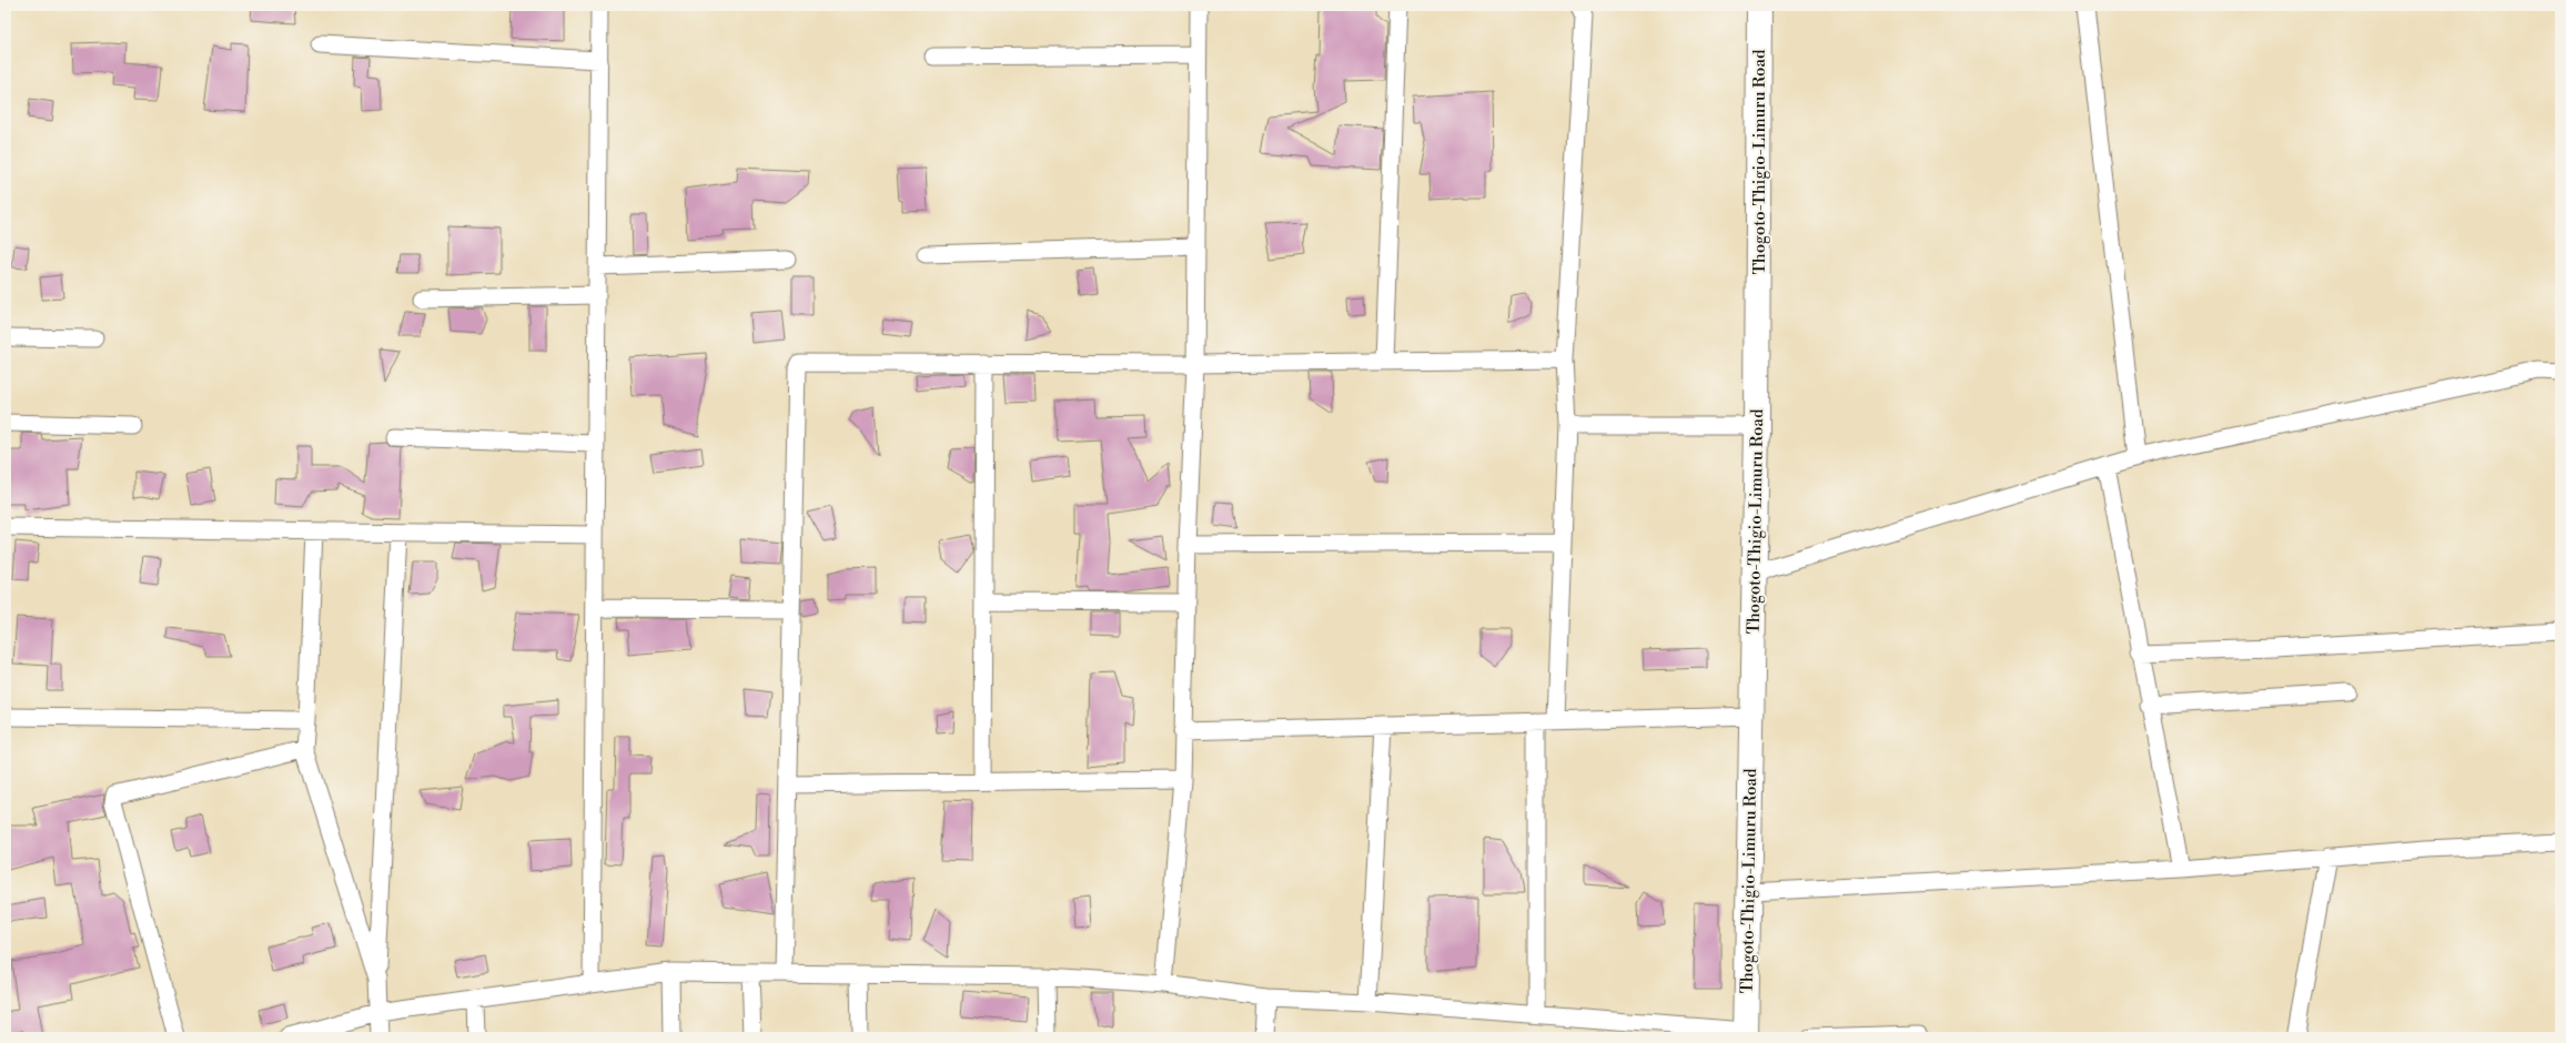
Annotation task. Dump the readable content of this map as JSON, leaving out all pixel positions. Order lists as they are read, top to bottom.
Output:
{
  "streets": {
    "highway": ["Thogoto-Thigio-Limuru Road"]
  }
}
